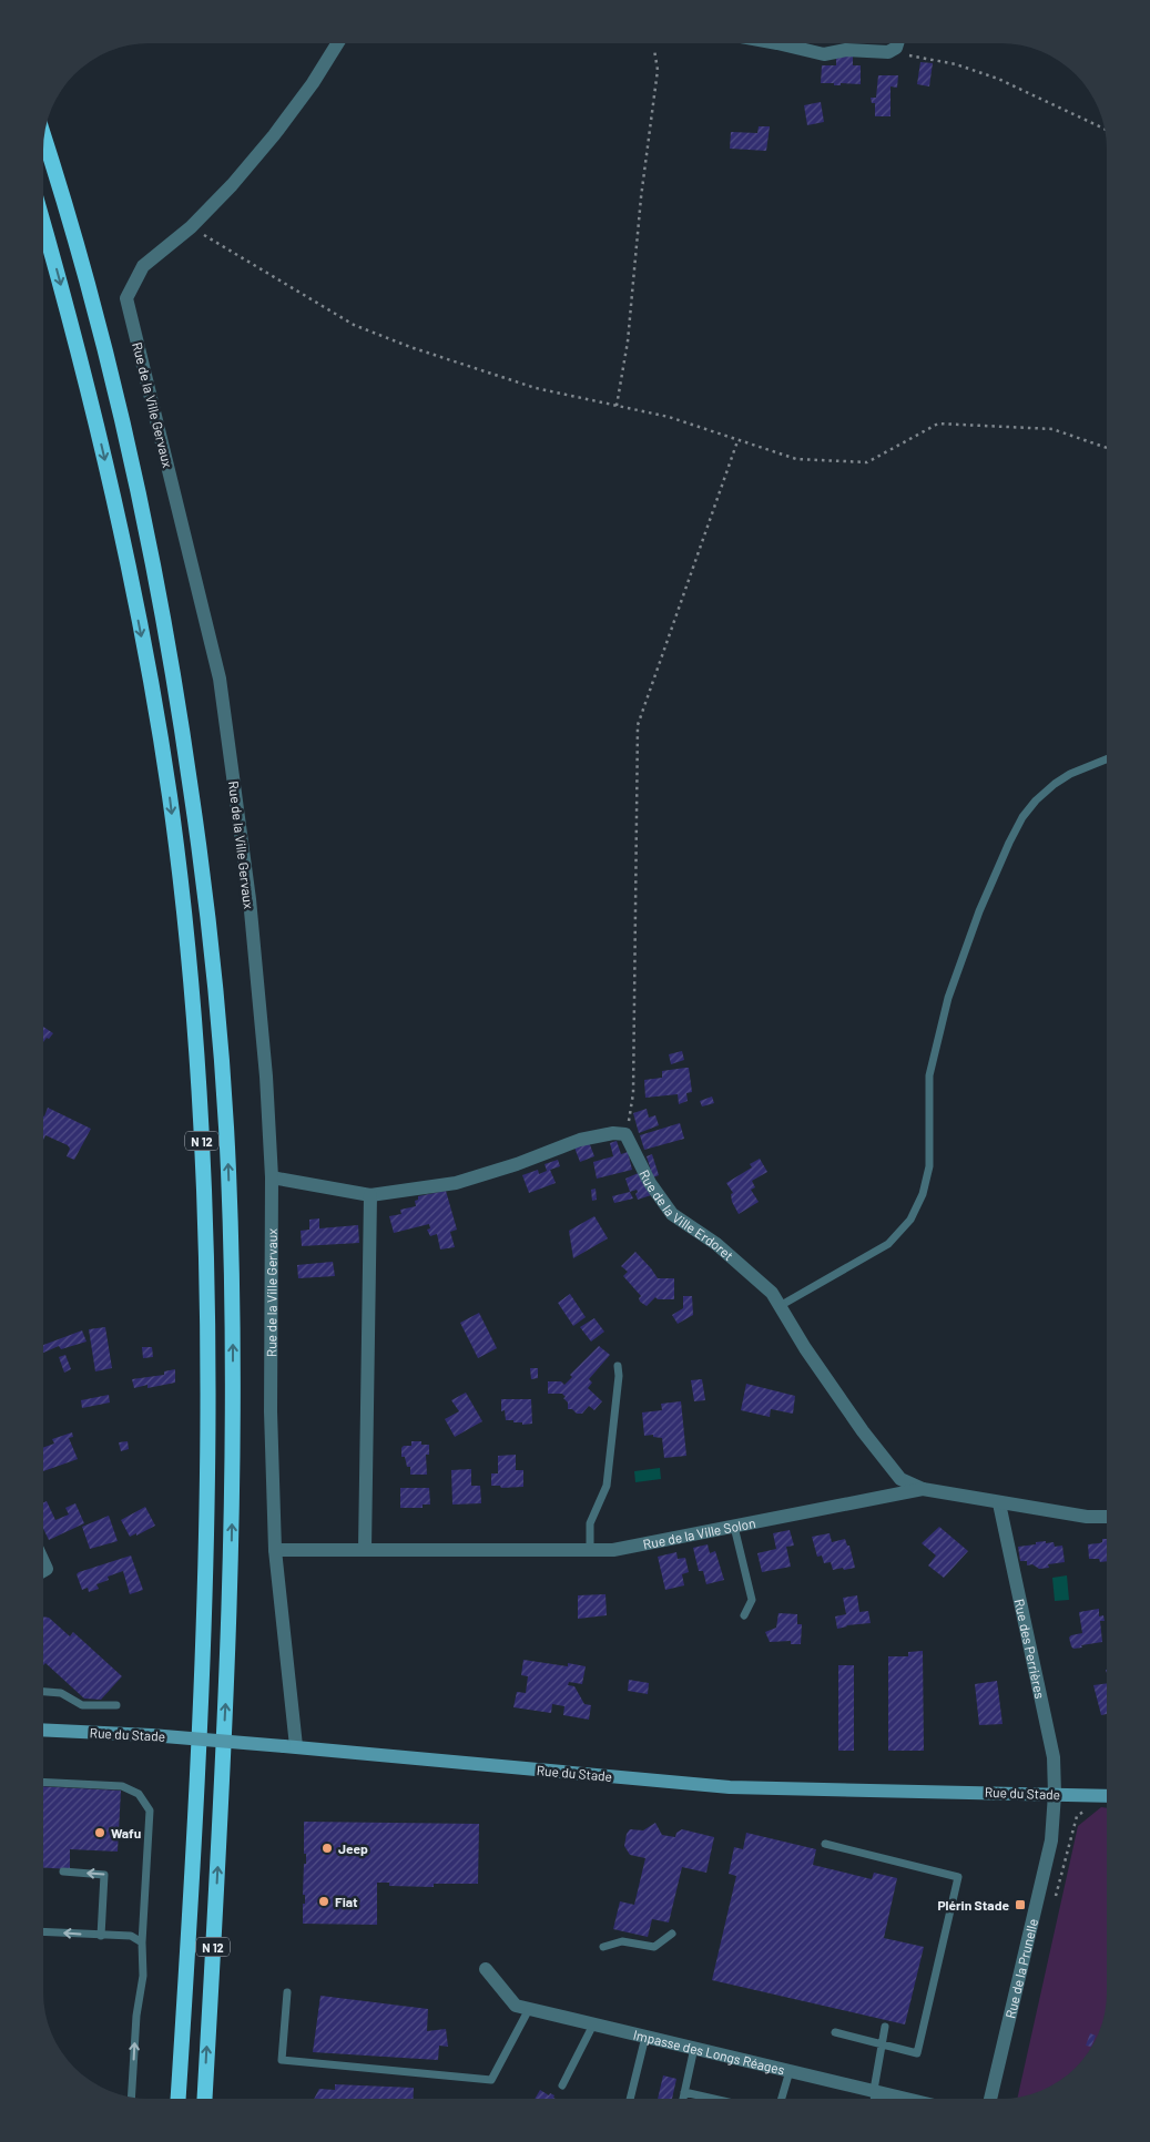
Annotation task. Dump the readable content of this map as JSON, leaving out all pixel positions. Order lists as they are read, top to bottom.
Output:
{
  "streets": {
    "highway": ["N 12"],
    "main road": ["Rue du Stade"],
    "street": [
      "Rue de la Ville Gervaux",
      "Rue de la Ville Erdoret",
      "Rue de la Ville Solon",
      "Rue des Perrières",
      "Rue de la Prunelle",
      "Impasse des Longs Réages"
    ]
  },
  "crossings": [
    ["Rue de la Ville Gervaux", "Rue de la Ville Solon"],
    ["Rue de la Ville Gervaux", "Rue du Stade"],
    ["Rue de la Ville Erdoret", "Rue de la Ville Solon"],
    ["Rue de la Ville Solon", "Rue des Perrières"],
    ["Rue des Perrières", "Rue du Stade"],
    ["Rue des Perrières", "Rue de la Prunelle"],
    ["Rue du Stade", "Rue de la Prunelle"]
  ],
  "places": {
    "other": ["Wafu", "Jeep", "Fiat"],
    "transit": ["Plérin Stade"]
  }
}
